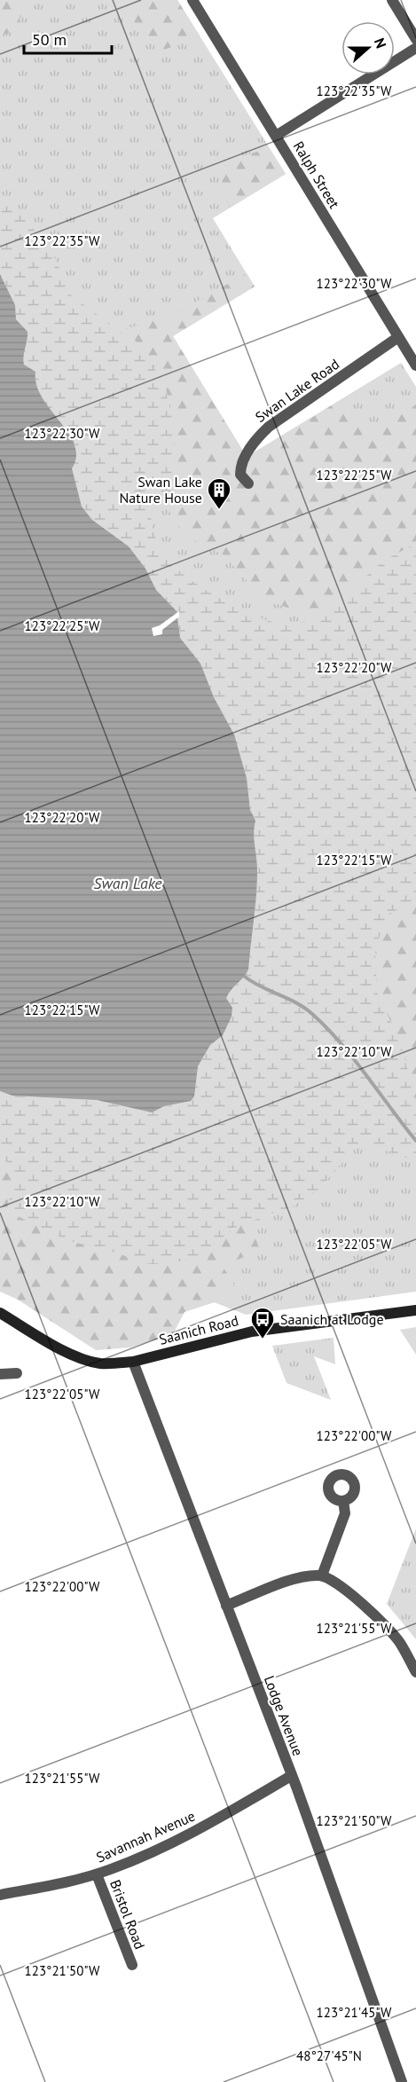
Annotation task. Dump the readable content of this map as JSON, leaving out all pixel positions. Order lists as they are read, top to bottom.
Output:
{
  "streets": {
    "main road": ["Saanich Road"],
    "street": [
      "Ralph Street",
      "Swan Lake Road",
      "Lodge Avenue",
      "Savannah Avenue",
      "Bristol Road"
    ]
  },
  "crossings": [
    ["Ralph Street", "Swan Lake Road"],
    ["Saanich Road", "Lodge Avenue"],
    ["Lodge Avenue", "Savannah Avenue"],
    ["Savannah Avenue", "Bristol Road"]
  ],
  "water": ["Swan Lake"],
  "places": {
    "building": ["Swan Lake Nature House"],
    "bus stop": ["Saanich at Lodge"]
  },
  "scale_bar": "50 m",
  "north": "right",
  "coordinates": [
    "123°22'35\"W",
    "123°22'30\"W",
    "123°22'25\"W",
    "123°22'20\"W",
    "123°22'15\"W",
    "123°22'10\"W",
    "123°22'05\"W",
    "123°22'00\"W",
    "123°21'55\"W",
    "123°21'50\"W",
    "123°21'45\"W",
    "48°27'45\"N"
  ]
}
